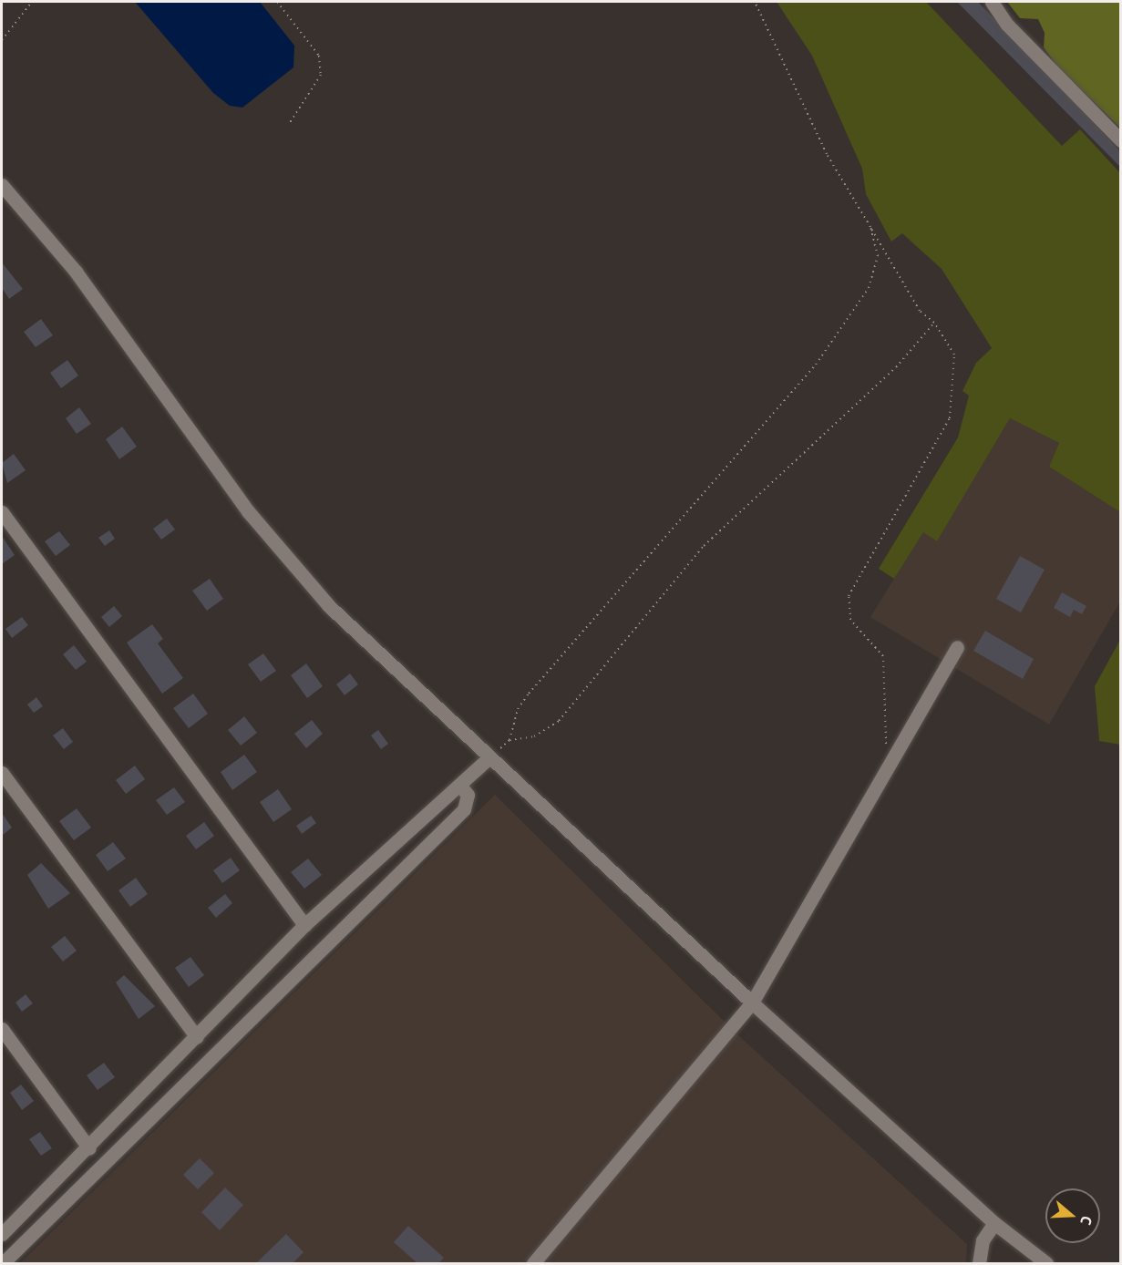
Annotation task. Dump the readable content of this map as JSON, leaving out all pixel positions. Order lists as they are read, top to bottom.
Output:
{
  "north": "right"
}
